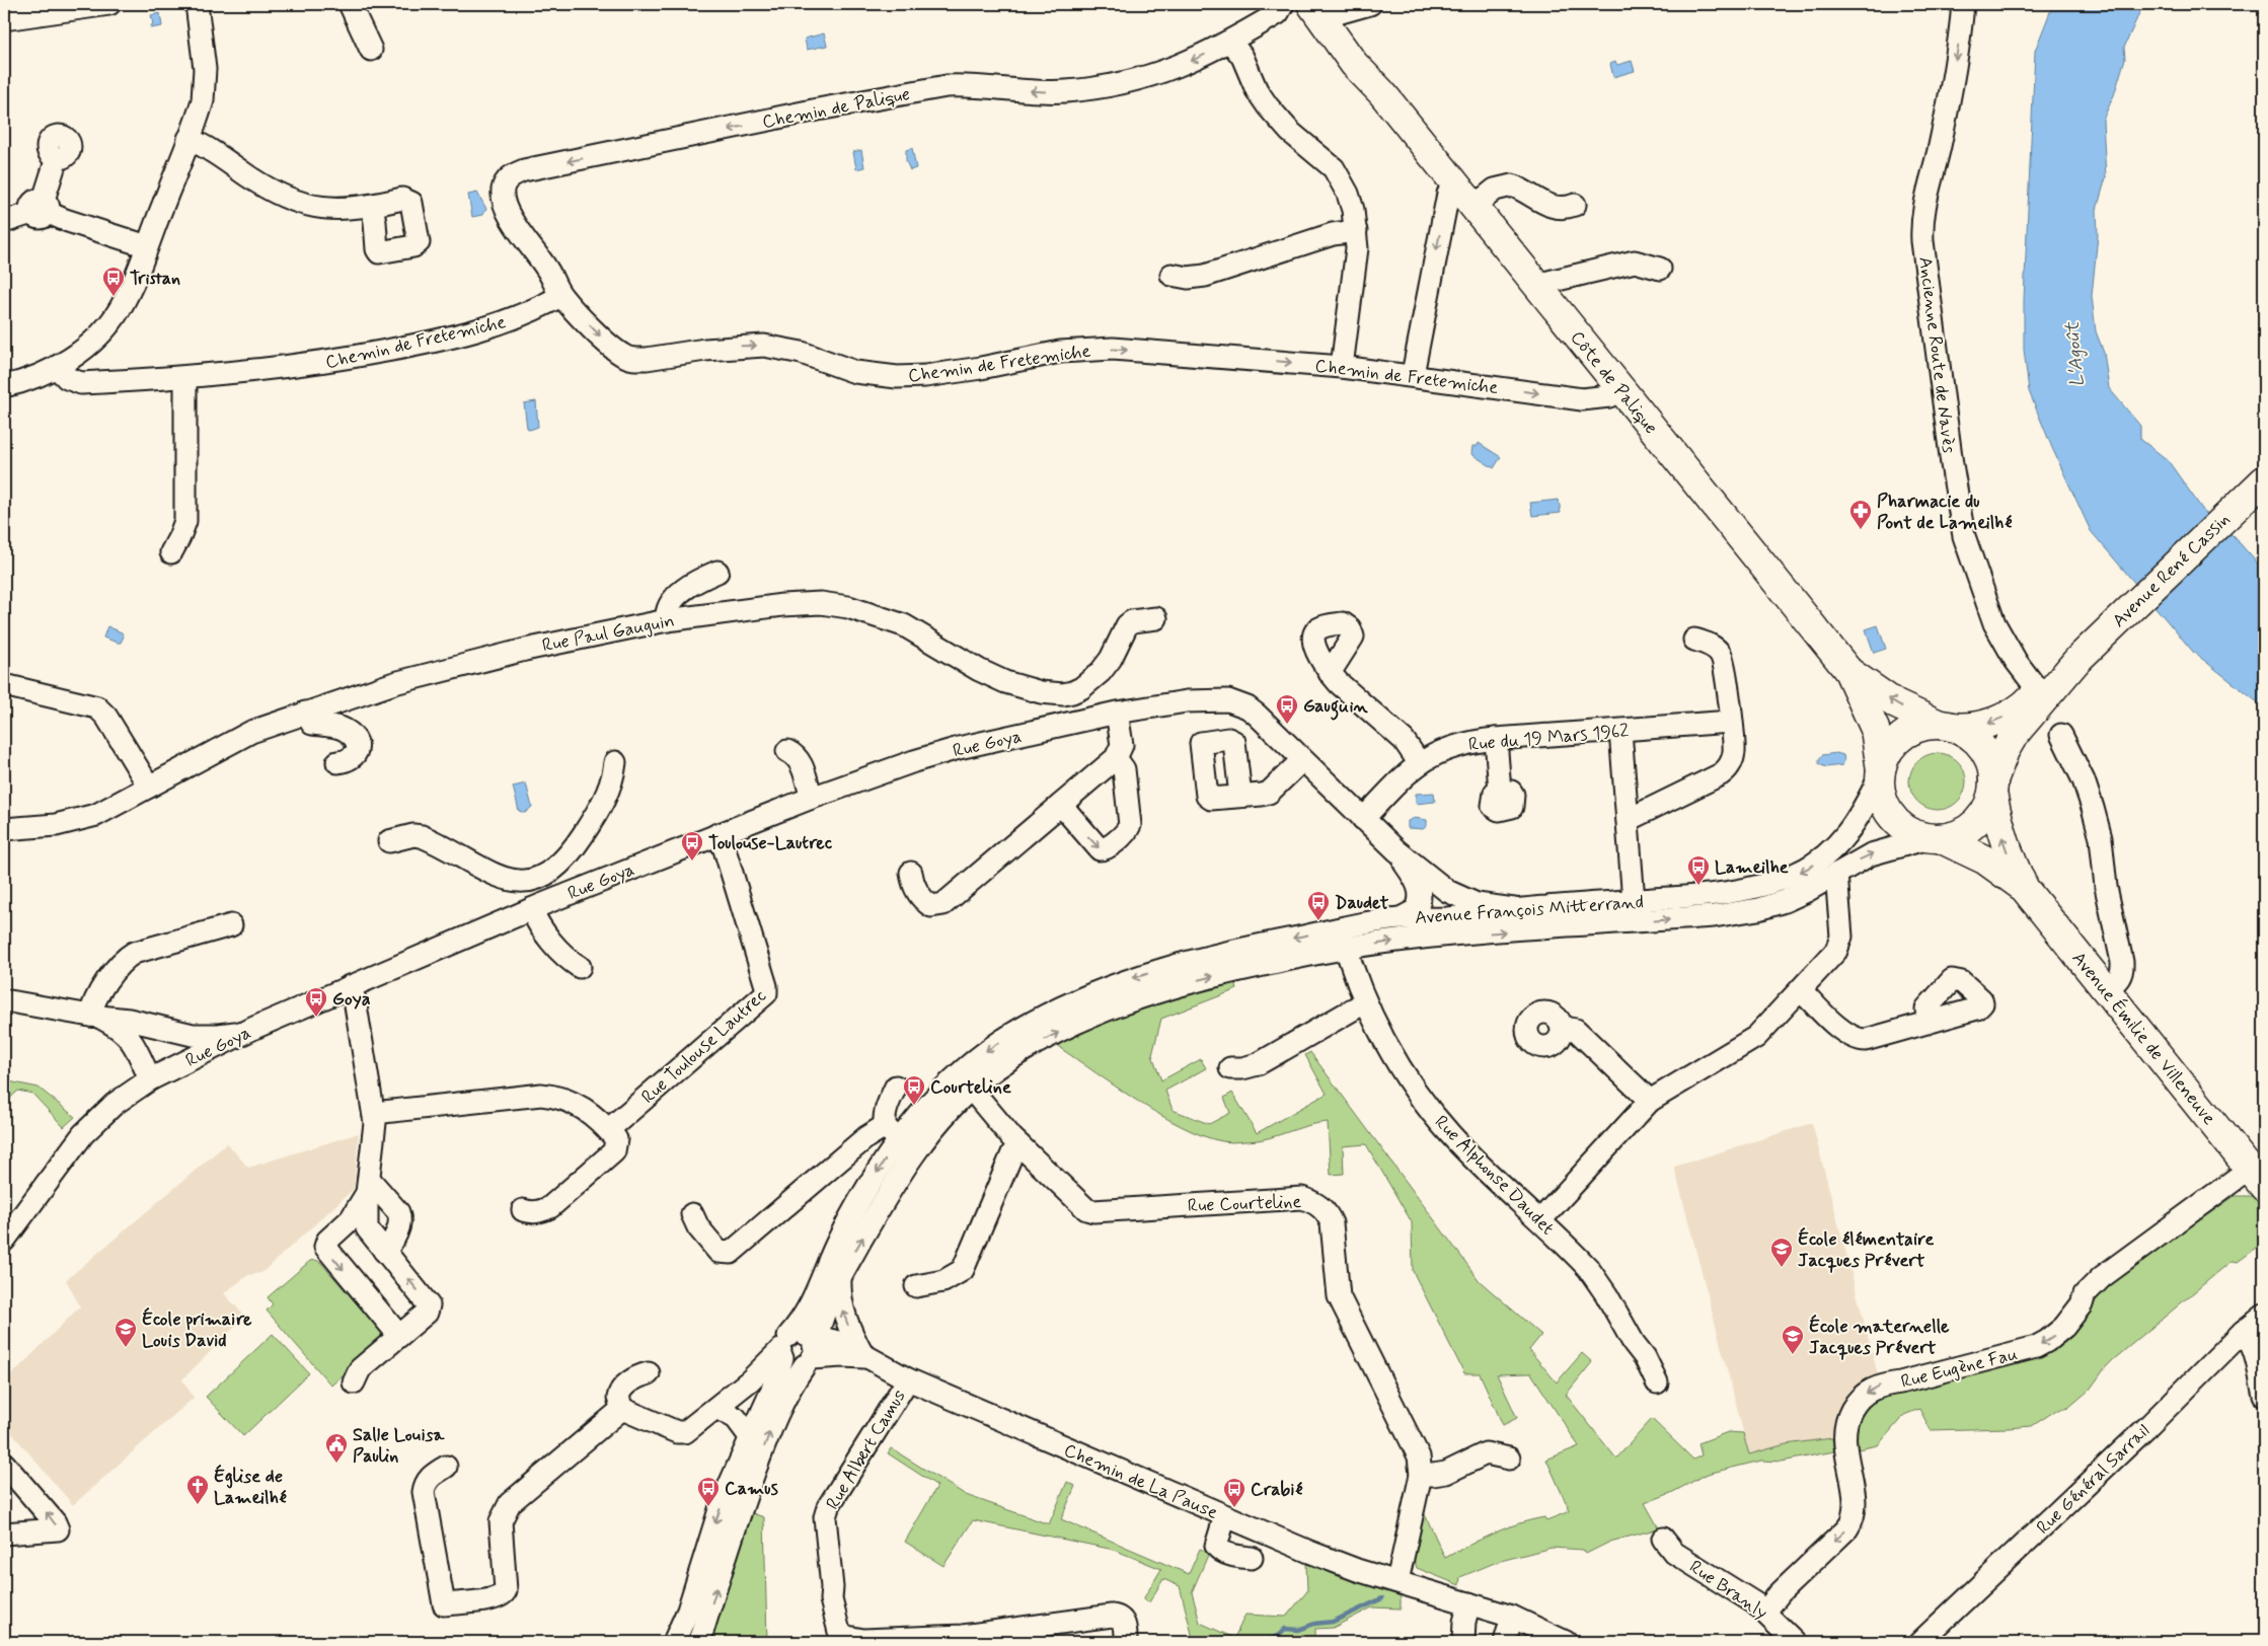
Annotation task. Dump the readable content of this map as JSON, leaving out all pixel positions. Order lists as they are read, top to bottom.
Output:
{
  "streets": {
    "main road": ["Côte de Palique", "Avenue René Cassin", "Avenue Émilie de Villeneuve"],
    "street": [
      "Chemin de Palique",
      "Chemin de Fretemiche",
      "Ancienne Route de Navès",
      "Rue Paul Gauguin",
      "Rue du 19 Mars 1962",
      "Rue Goya",
      "Avenue François Mitterrand",
      "Rue Toulouse Lautrec",
      "Rue Alphonse Daudet",
      "Rue Courteline",
      "Rue Eugène Fau",
      "Rue Albert Camus",
      "Rue Général Sarrail",
      "Chemin de La Pause",
      "Rue Branly"
    ]
  },
  "crossings": [
    ["Chemin de Palique", "Chemin de Fretemiche"],
    ["Chemin de Fretemiche", "Côte de Palique"],
    ["Ancienne Route de Navès", "Avenue René Cassin"],
    ["Côte de Palique", "Avenue René Cassin"],
    ["Côte de Palique", "Avenue François Mitterrand"],
    ["Côte de Palique", "Avenue Émilie de Villeneuve"],
    ["Avenue René Cassin", "Avenue François Mitterrand"],
    ["Avenue René Cassin", "Avenue Émilie de Villeneuve"],
    ["Rue du 19 Mars 1962", "Rue Goya"],
    ["Rue Goya", "Avenue François Mitterrand"],
    ["Rue Goya", "Rue Toulouse Lautrec"],
    ["Avenue François Mitterrand", "Avenue Émilie de Villeneuve"],
    ["Avenue François Mitterrand", "Rue Alphonse Daudet"],
    ["Avenue François Mitterrand", "Rue Courteline"],
    ["Avenue François Mitterrand", "Chemin de La Pause"],
    ["Avenue Émilie de Villeneuve", "Rue Eugène Fau"],
    ["Rue Courteline", "Chemin de La Pause"],
    ["Rue Eugène Fau", "Rue Branly"],
    ["Rue Albert Camus", "Chemin de La Pause"]
  ],
  "one_way": [
    "Chemin de Palique",
    "Chemin de Fretemiche",
    "Ancienne Route de Navès",
    "Rue Eugène Fau"
  ],
  "water": ["L'Agoût"],
  "places": {
    "bus stop": [
      "Tristan",
      "Gauguin",
      "Toulouse-Lautrec",
      "Lameilhe",
      "Daudet",
      "Goya",
      "Courteline",
      "Camus",
      "Crabié"
    ],
    "pharmacy": ["Pharmacie du Pont de Lameilhé"],
    "school or university": ["École élémentaire Jacques Prévert", "École primaire Louis David", "École maternelle Jacques Prévert"],
    "public building": ["Salle Louisa Paulin"],
    "church": ["Église de Lameilhé"]
  }
}
